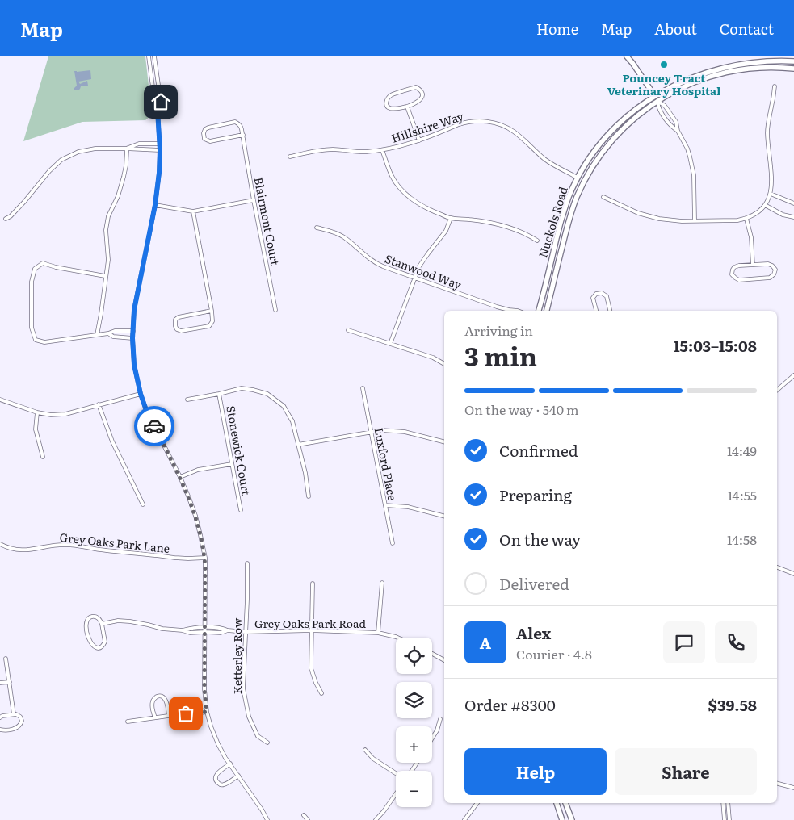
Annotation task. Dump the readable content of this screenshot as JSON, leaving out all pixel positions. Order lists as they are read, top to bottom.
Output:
{
  "streets": {
    "main road": ["Nuckols Road"],
    "street": [
      "Hillshire Way",
      "Blairmont Court",
      "Stanwood Way",
      "Stonewick Court",
      "Luxford Place",
      "Grey Oaks Park Lane",
      "Grey Oaks Park Road",
      "Ketterley Row"
    ]
  },
  "crossings": [
    ["Hillshire Way", "Nuckols Road"],
    ["Grey Oaks Park Road", "Ketterley Row"]
  ],
  "places": ["Pouncey Tract Veterinary Hospital"],
  "page": {
    "header": "Map",
    "nav": [
      "Home",
      "Map",
      "About",
      "Contact"
    ],
    "heading": ["3 min", "Arriving in", "15:03–15:08"],
    "panel": [
      "Alex",
      "Courier · 4.8",
      "Order #8300",
      "$39.58"
    ],
    "bar": "On the way · 540 m",
    "list": [
      ["Confirmed", "14:49"],
      ["Preparing", "14:55"],
      ["On the way", "14:58"],
      "Delivered"
    ],
    "round": "A",
    "map_buttons": ["+", "−"],
    "buttons": ["Help", "Share"]
  }
}
